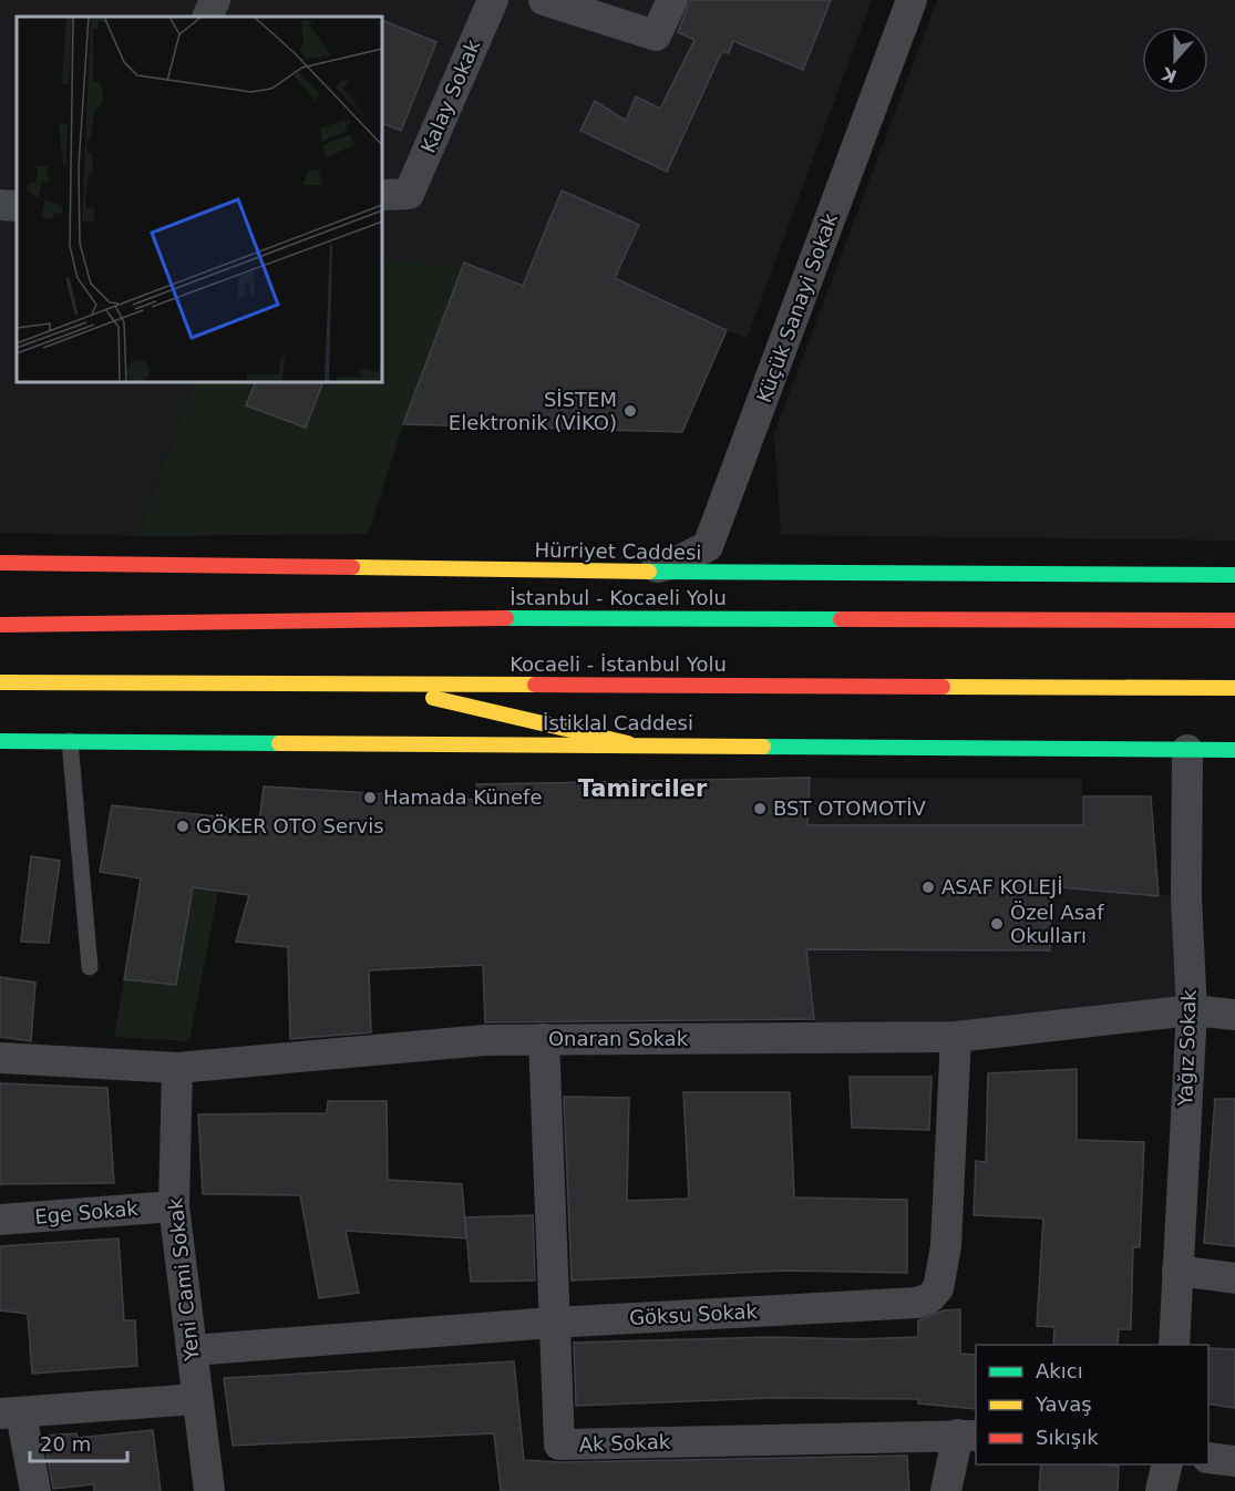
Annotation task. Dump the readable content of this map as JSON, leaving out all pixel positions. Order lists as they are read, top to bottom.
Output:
{
  "streets": {
    "main road": [
      "Hürriyet Caddesi",
      "İstanbul - Kocaeli Yolu",
      "Kocaeli - İstanbul Yolu",
      "İstiklal Caddesi"
    ],
    "street": [
      "Kalay Sokak",
      "Küçük Sanayi Sokak",
      "Onaran Sokak",
      "Yağız Sokak",
      "Ege Sokak",
      "Yeni Cami Sokak",
      "Göksu Sokak",
      "Ak Sokak"
    ]
  },
  "crossings": [
    ["İstiklal Caddesi", "Yağız Sokak"],
    ["Onaran Sokak", "Yağız Sokak"],
    ["Onaran Sokak", "Yeni Cami Sokak"],
    ["Onaran Sokak", "Göksu Sokak"],
    ["Onaran Sokak", "Ak Sokak"],
    ["Ege Sokak", "Yeni Cami Sokak"],
    ["Yeni Cami Sokak", "Göksu Sokak"],
    ["Göksu Sokak", "Ak Sokak"]
  ],
  "districts": ["Tamirciler"],
  "places": [
    "SİSTEM Elektronik (VİKO)",
    "Hamada Künefe",
    "BST OTOMOTİV",
    "GÖKER OTO Servis",
    "ASAF KOLEJİ",
    "Özel Asaf Okulları"
  ],
  "legend": ["Akıcı", "Yavaş", "Sıkışık"],
  "scale_bar": "20 m",
  "north": "bottom"
}
